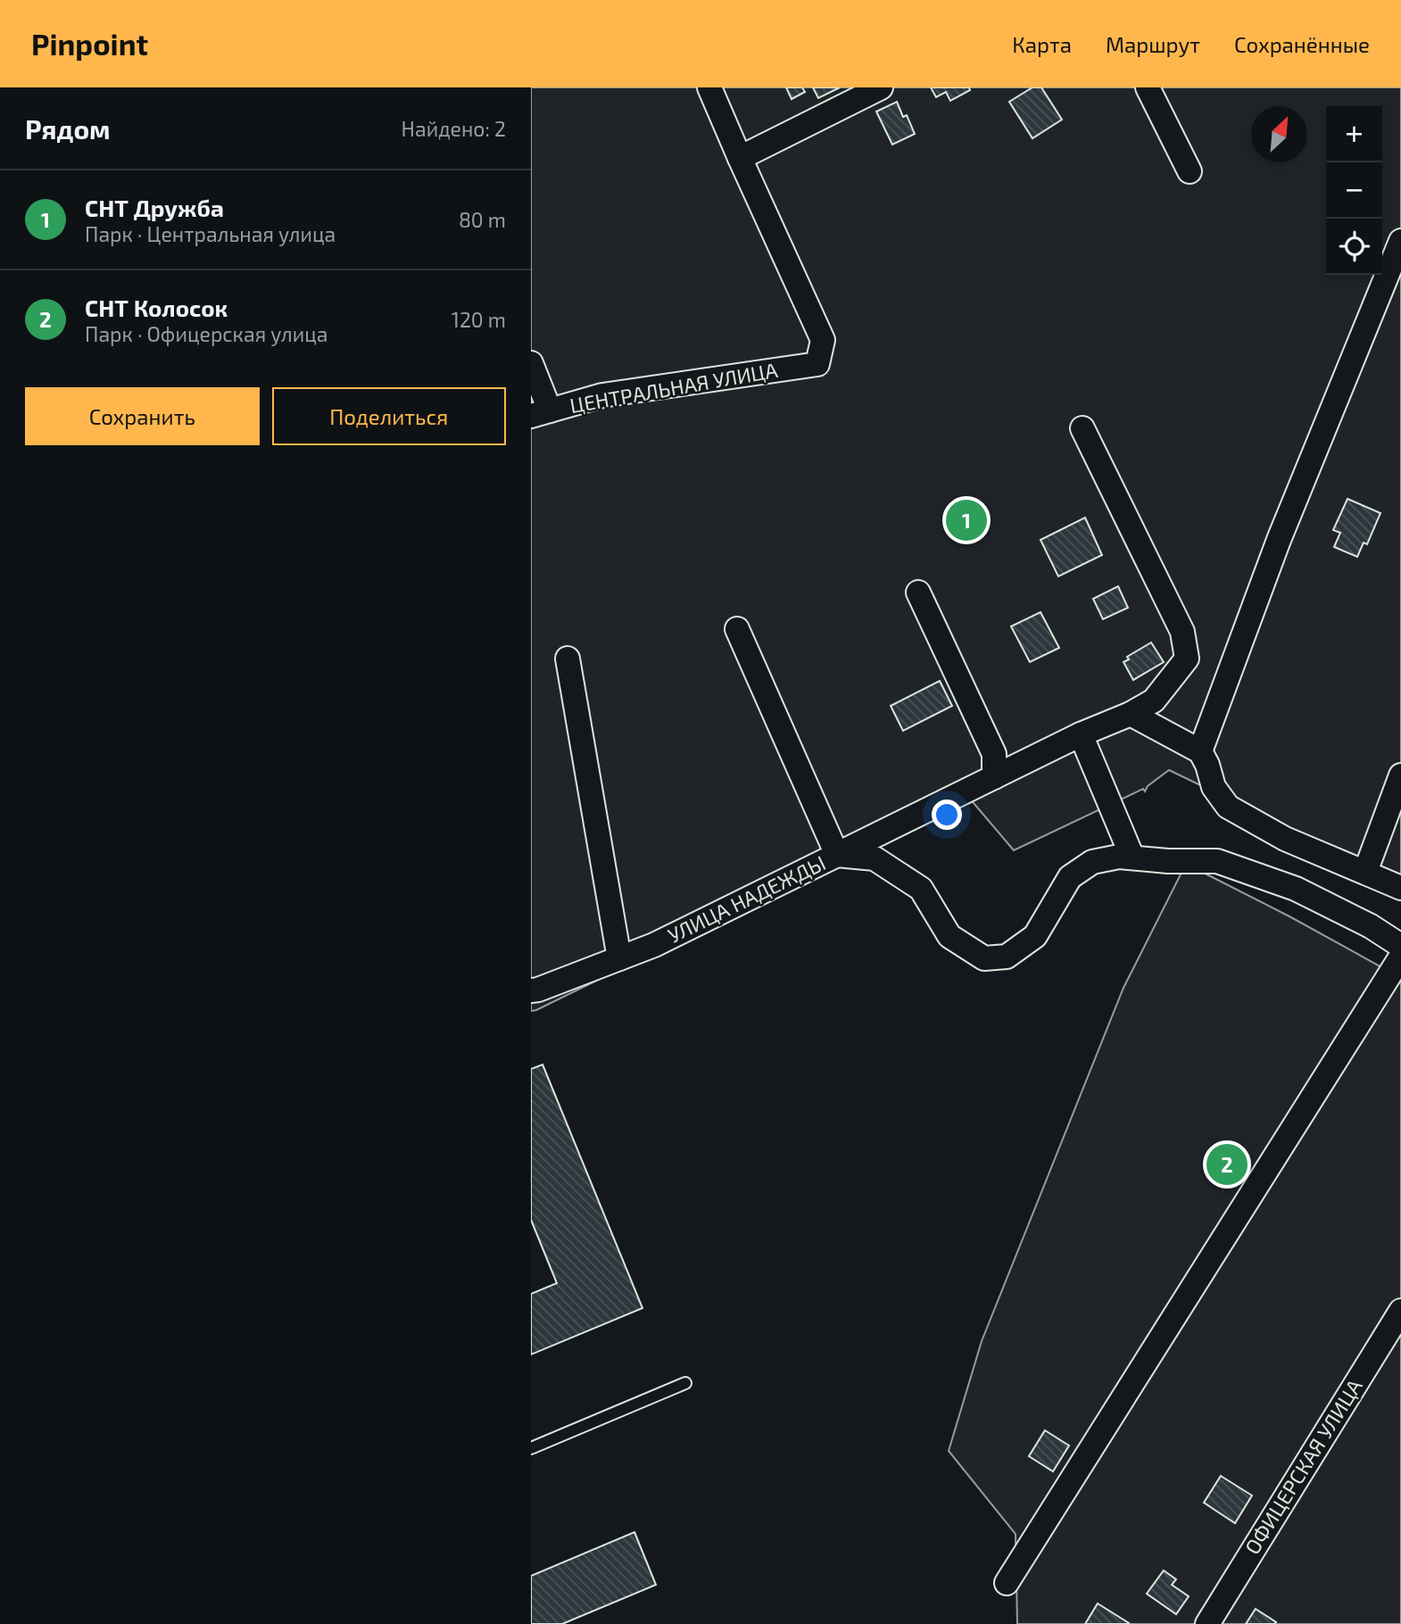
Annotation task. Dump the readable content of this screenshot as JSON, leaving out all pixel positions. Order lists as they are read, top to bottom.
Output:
{
  "streets": {
    "street": ["ЦЕНТРАЛЬНАЯ УЛИЦА", "УЛИЦА НАДЕЖДЫ", "ОФИЦЕРСКАЯ УЛИЦА"]
  },
  "north": "top right",
  "page": {
    "header": "Pinpoint",
    "nav": ["Карта", "Маршрут", "Сохранённые"],
    "heading": ["Рядом", "Найдено: 2"],
    "map_buttons": ["+", "−"],
    "list": [
      {
        "mark": "1",
        "name": "СНТ Дружба",
        "note": "Парк · Центральная улица",
        "value": "80 m"
      },
      {
        "mark": "2",
        "name": "СНТ Колосок",
        "note": "Парк · Офицерская улица",
        "value": "120 m"
      }
    ],
    "buttons": ["Сохранить", "Поделиться"],
    "pins": ["1", "2"]
  }
}
